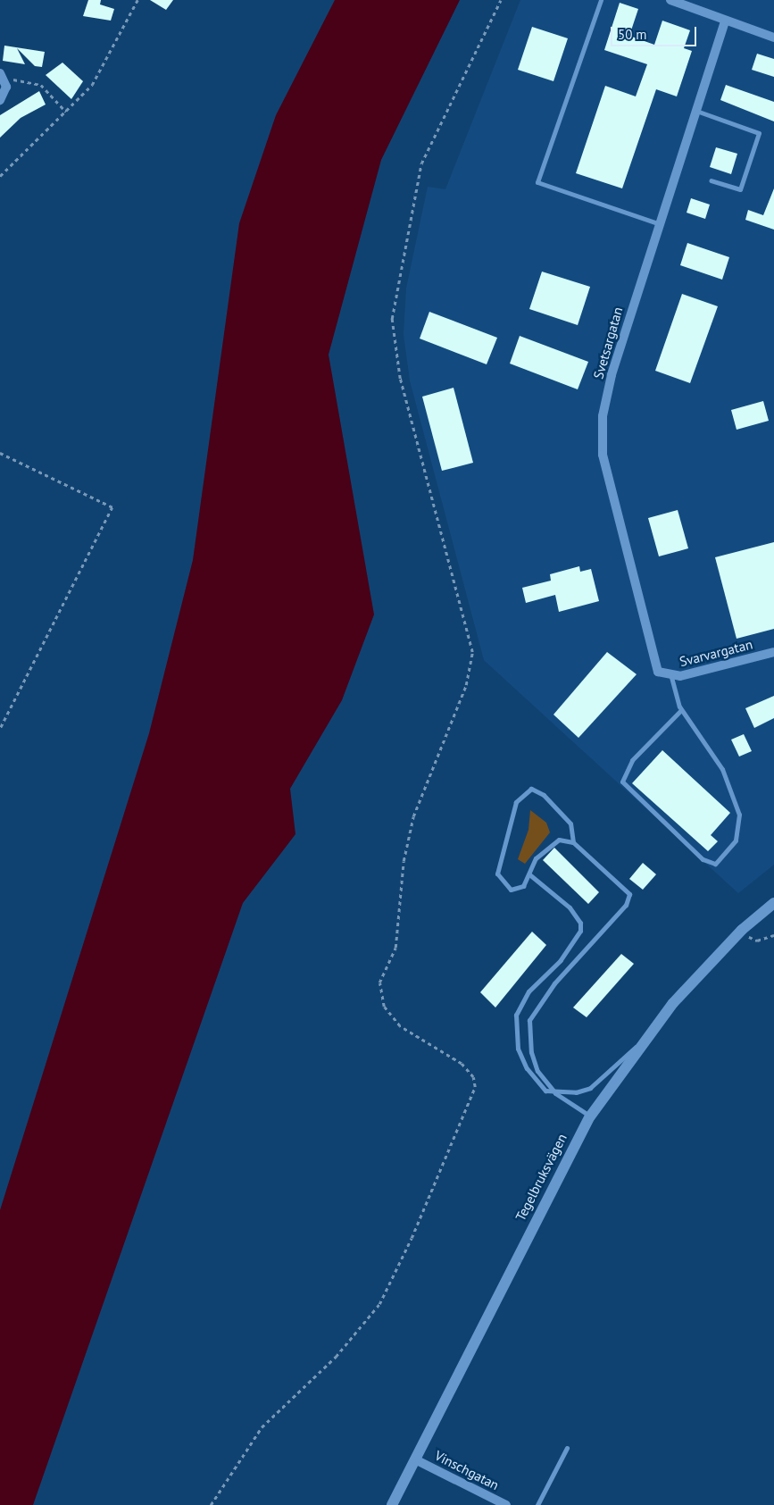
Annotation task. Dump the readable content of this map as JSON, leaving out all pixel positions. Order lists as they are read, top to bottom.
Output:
{
  "streets": {
    "street": [
      "Svetsargatan",
      "Svarvargatan",
      "Tegelbruksvägen",
      "Vinschgatan"
    ]
  },
  "crossings": [
    ["Svetsargatan", "Svarvargatan"],
    ["Tegelbruksvägen", "Vinschgatan"]
  ],
  "scale_bar": "50 m"
}
